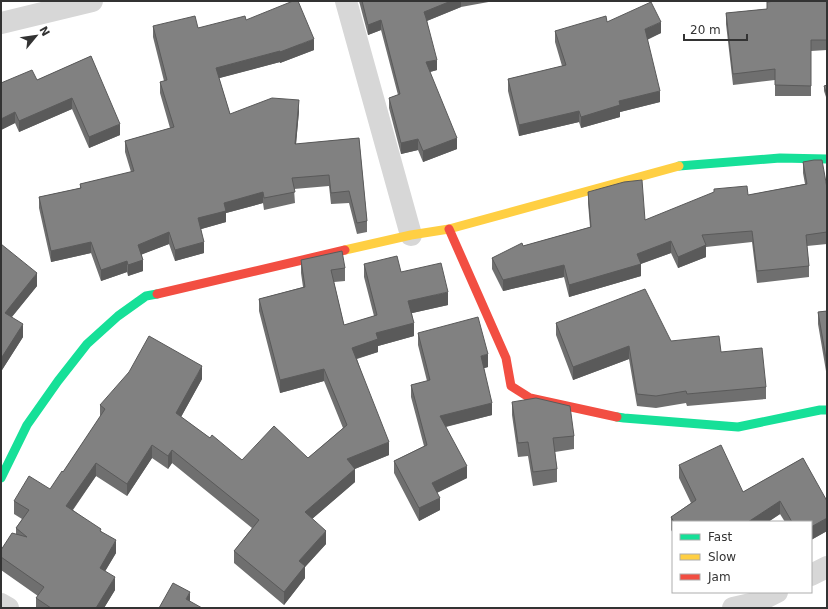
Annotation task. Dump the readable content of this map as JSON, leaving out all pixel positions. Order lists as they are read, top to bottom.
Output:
{
  "legend": ["Fast", "Slow", "Jam"],
  "scale_bar": "20 m",
  "north": "top right"
}
